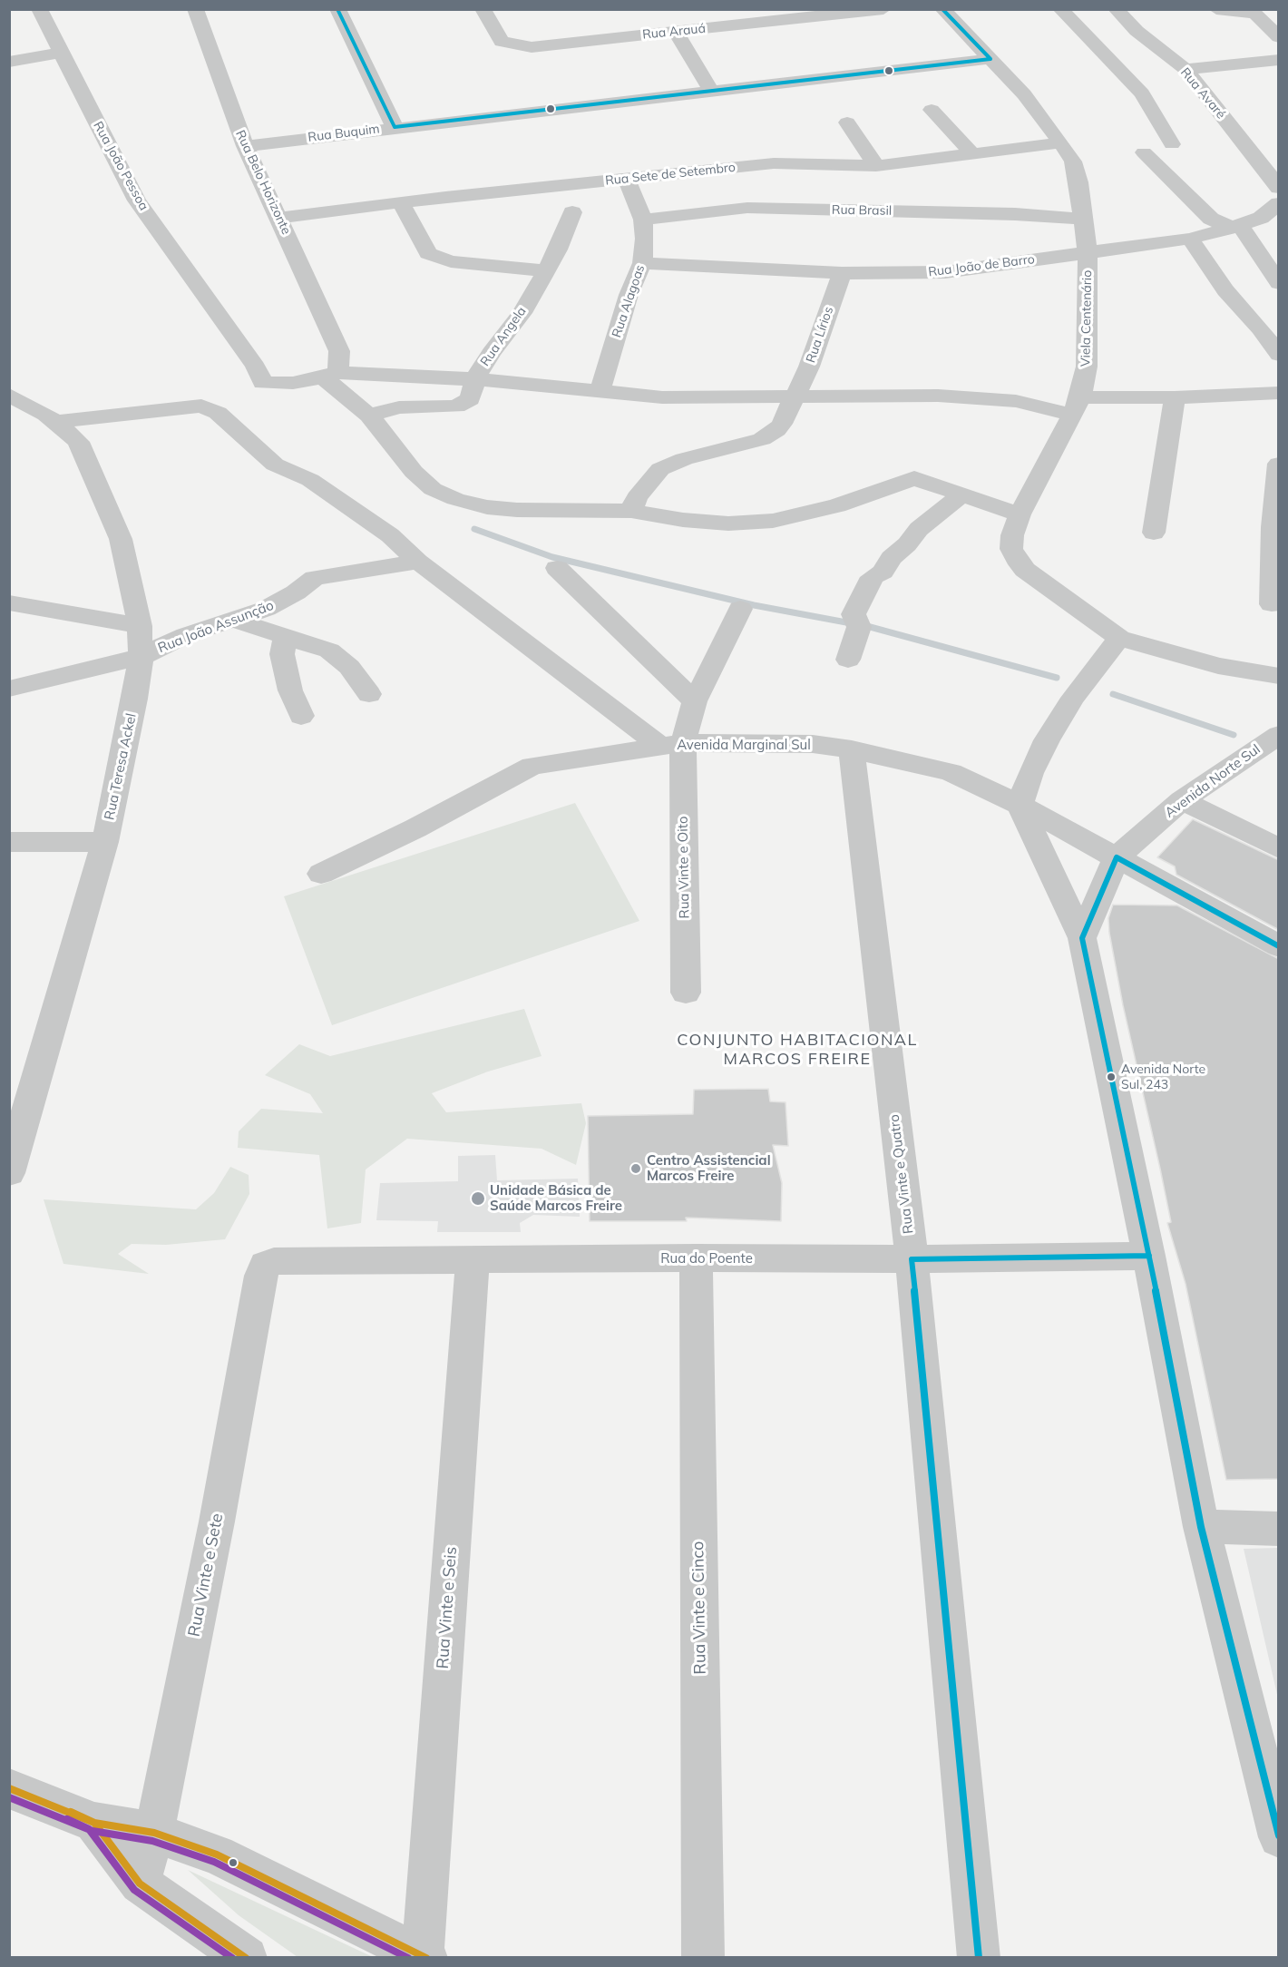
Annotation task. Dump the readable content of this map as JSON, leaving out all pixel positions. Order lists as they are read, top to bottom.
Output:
{
  "streets": {
    "street": [
      "Rua Arauá",
      "Rua Avaré",
      "Rua Buquim",
      "Rua João Pessoa",
      "Rua Sete de Setembro",
      "Rua Belo Horizonte",
      "Rua Brasil",
      "Rua João de Barro",
      "Rua Alagoas",
      "Viela Centenário",
      "Rua Lírios",
      "Rua Angela",
      "Rua João Assunção",
      "Avenida Marginal Sul",
      "Rua Teresa Ackel",
      "Avenida Norte Sul",
      "Rua Vinte e Oito",
      "Rua Vinte e Quatro",
      "Rua do Poente",
      "Rua Vinte e Sete",
      "Rua Vinte e Seis",
      "Rua Vinte e Cinco"
    ]
  },
  "crossings": [
    ["Rua Buquim", "Rua Belo Horizonte"],
    ["Rua Buquim", "Viela Centenário"],
    ["Rua João Pessoa", "Rua Belo Horizonte"],
    ["Rua Sete de Setembro", "Rua Belo Horizonte"],
    ["Rua Sete de Setembro", "Rua Alagoas"],
    ["Rua Sete de Setembro", "Viela Centenário"],
    ["Rua Brasil", "Rua Alagoas"],
    ["Rua Brasil", "Viela Centenário"],
    ["Rua João de Barro", "Rua Alagoas"],
    ["Rua João de Barro", "Viela Centenário"],
    ["Rua João de Barro", "Rua Lírios"],
    ["Rua João Assunção", "Rua Teresa Ackel"],
    ["Avenida Marginal Sul", "Avenida Norte Sul"],
    ["Avenida Marginal Sul", "Rua Vinte e Oito"],
    ["Avenida Marginal Sul", "Rua Vinte e Quatro"],
    ["Rua Vinte e Quatro", "Rua do Poente"],
    ["Rua do Poente", "Rua Vinte e Sete"],
    ["Rua do Poente", "Rua Vinte e Seis"],
    ["Rua do Poente", "Rua Vinte e Cinco"]
  ],
  "districts": ["CONJUNTO HABITACIONAL MARCOS FREIRE"],
  "places": ["Avenida Norte Sul, 243", "Centro Assistencial Marcos Freire", "Unidade Básica de Saúde Marcos Freire"]
}
